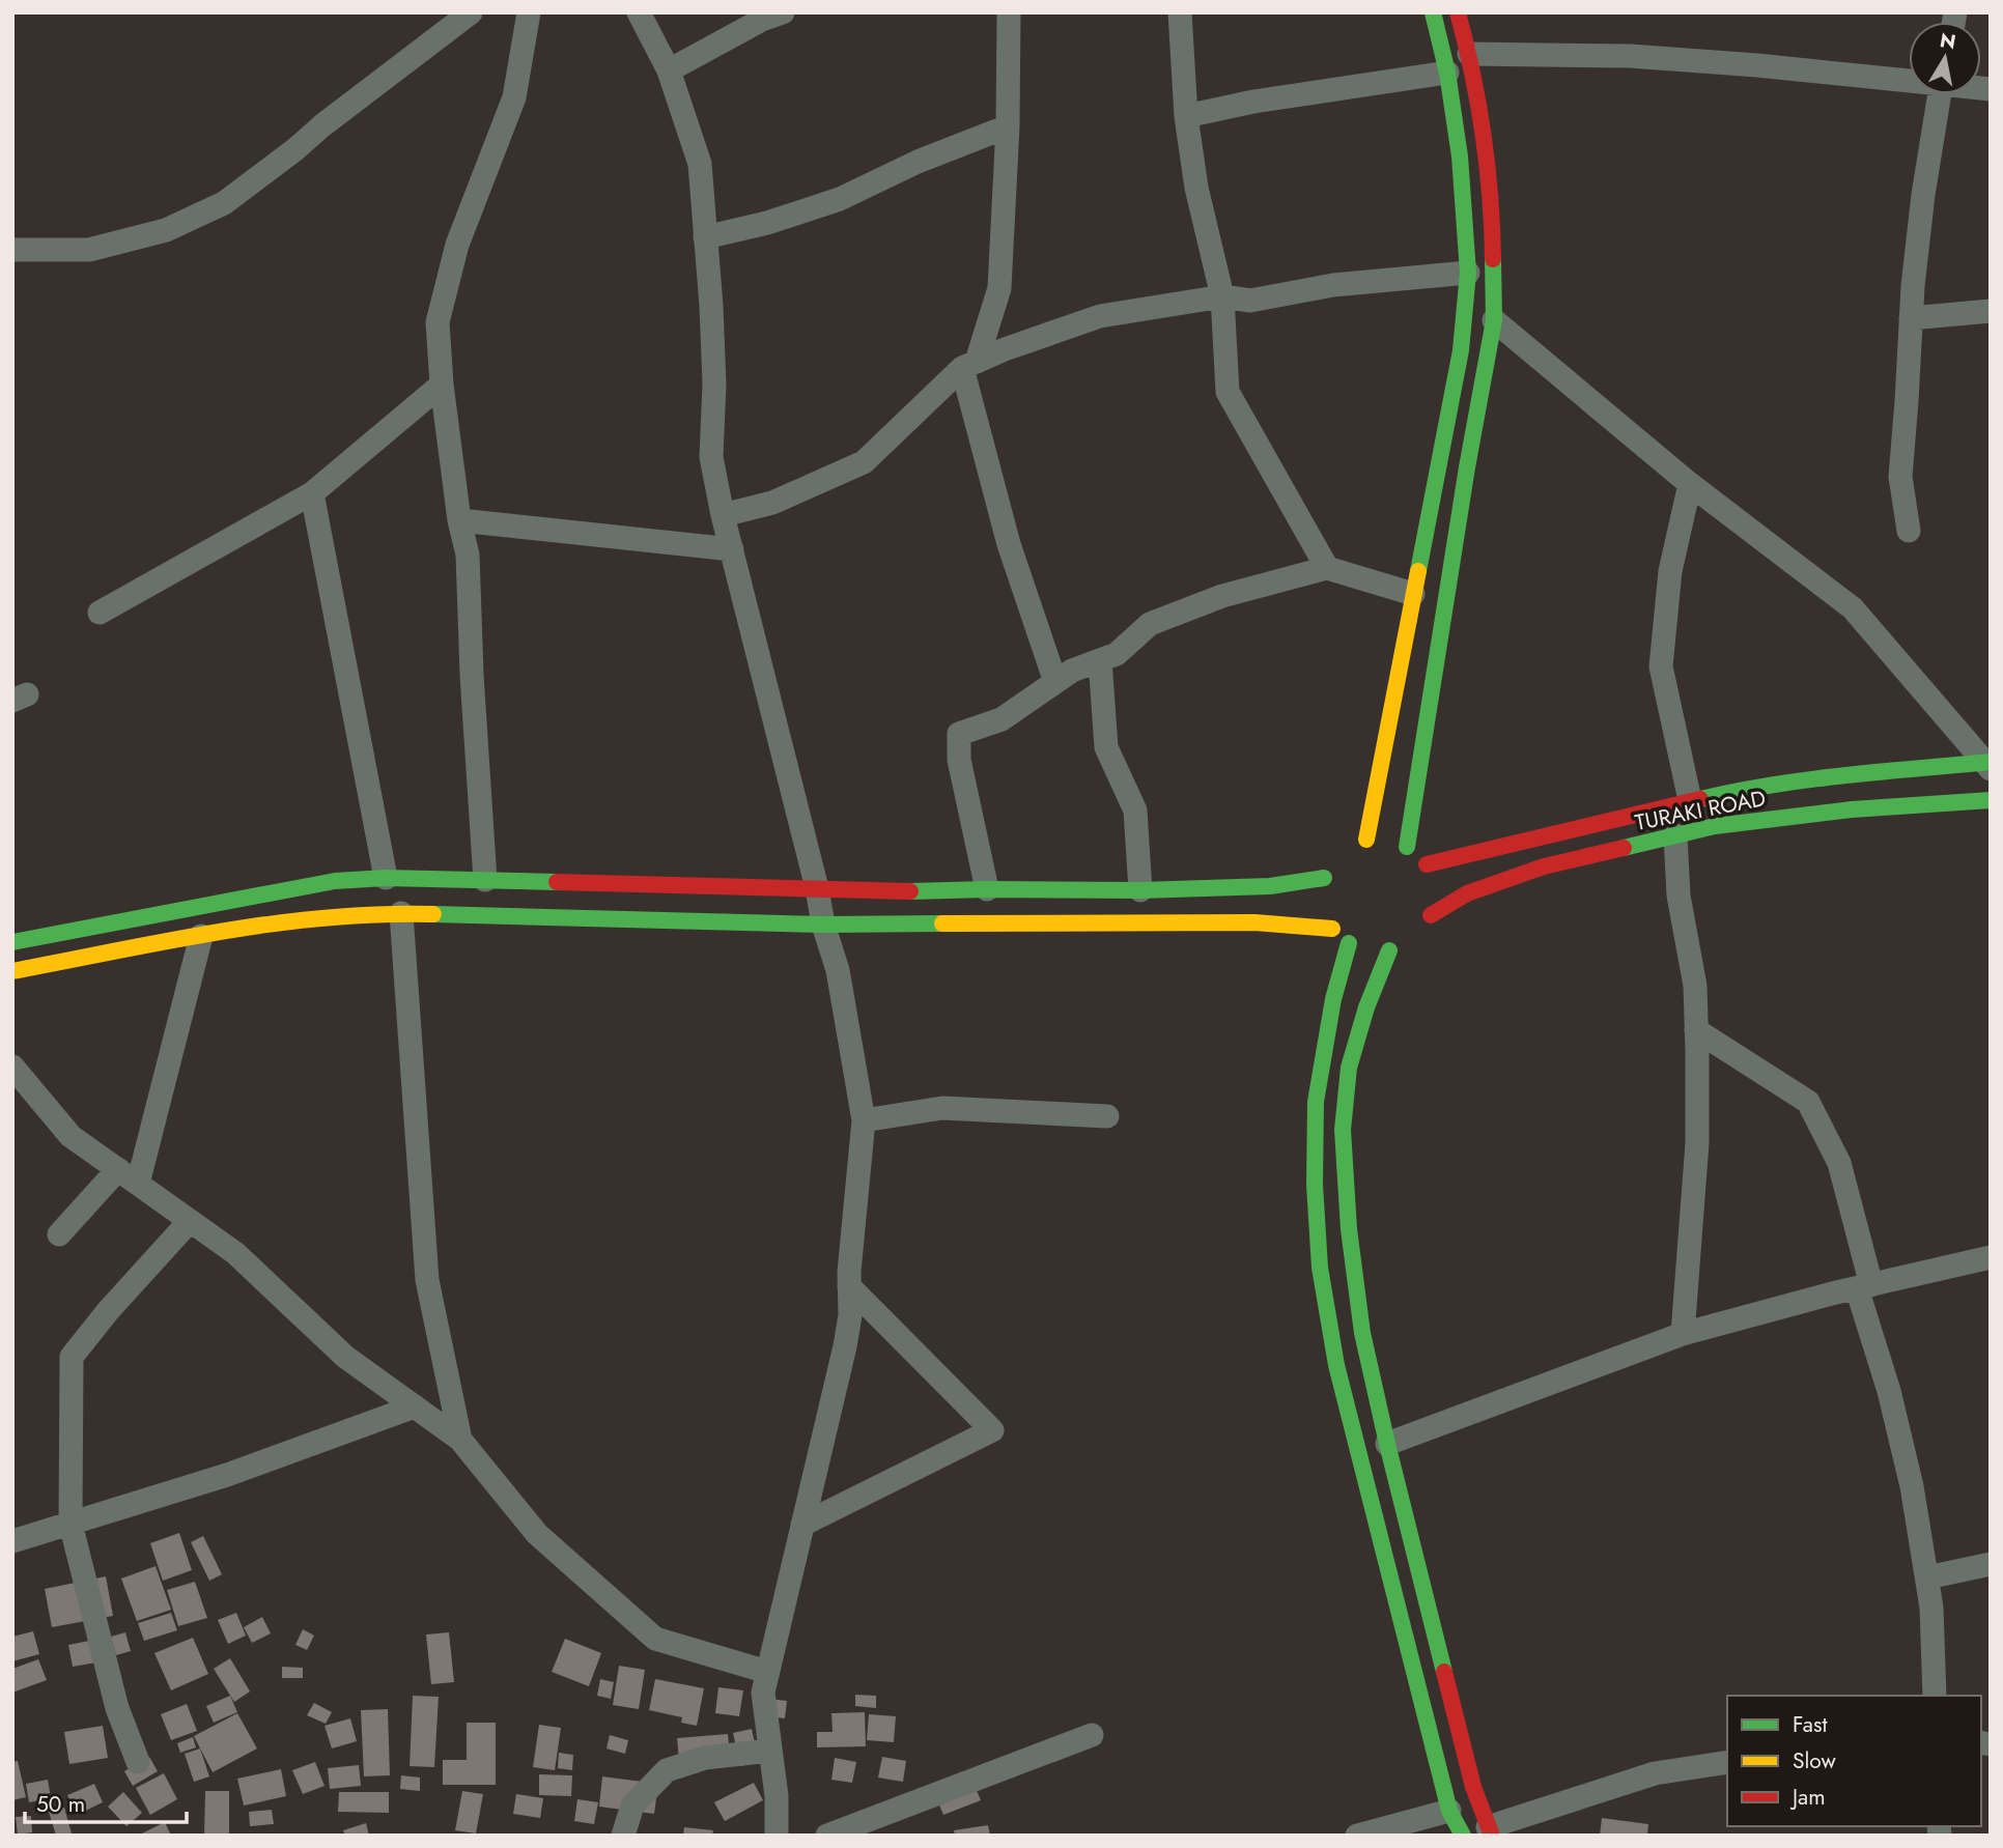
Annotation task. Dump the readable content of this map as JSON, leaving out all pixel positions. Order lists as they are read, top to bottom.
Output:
{
  "streets": {
    "main road": ["TURAKI ROAD"]
  },
  "legend": ["Fast", "Slow", "Jam"],
  "scale_bar": "50 m",
  "north": "top"
}
